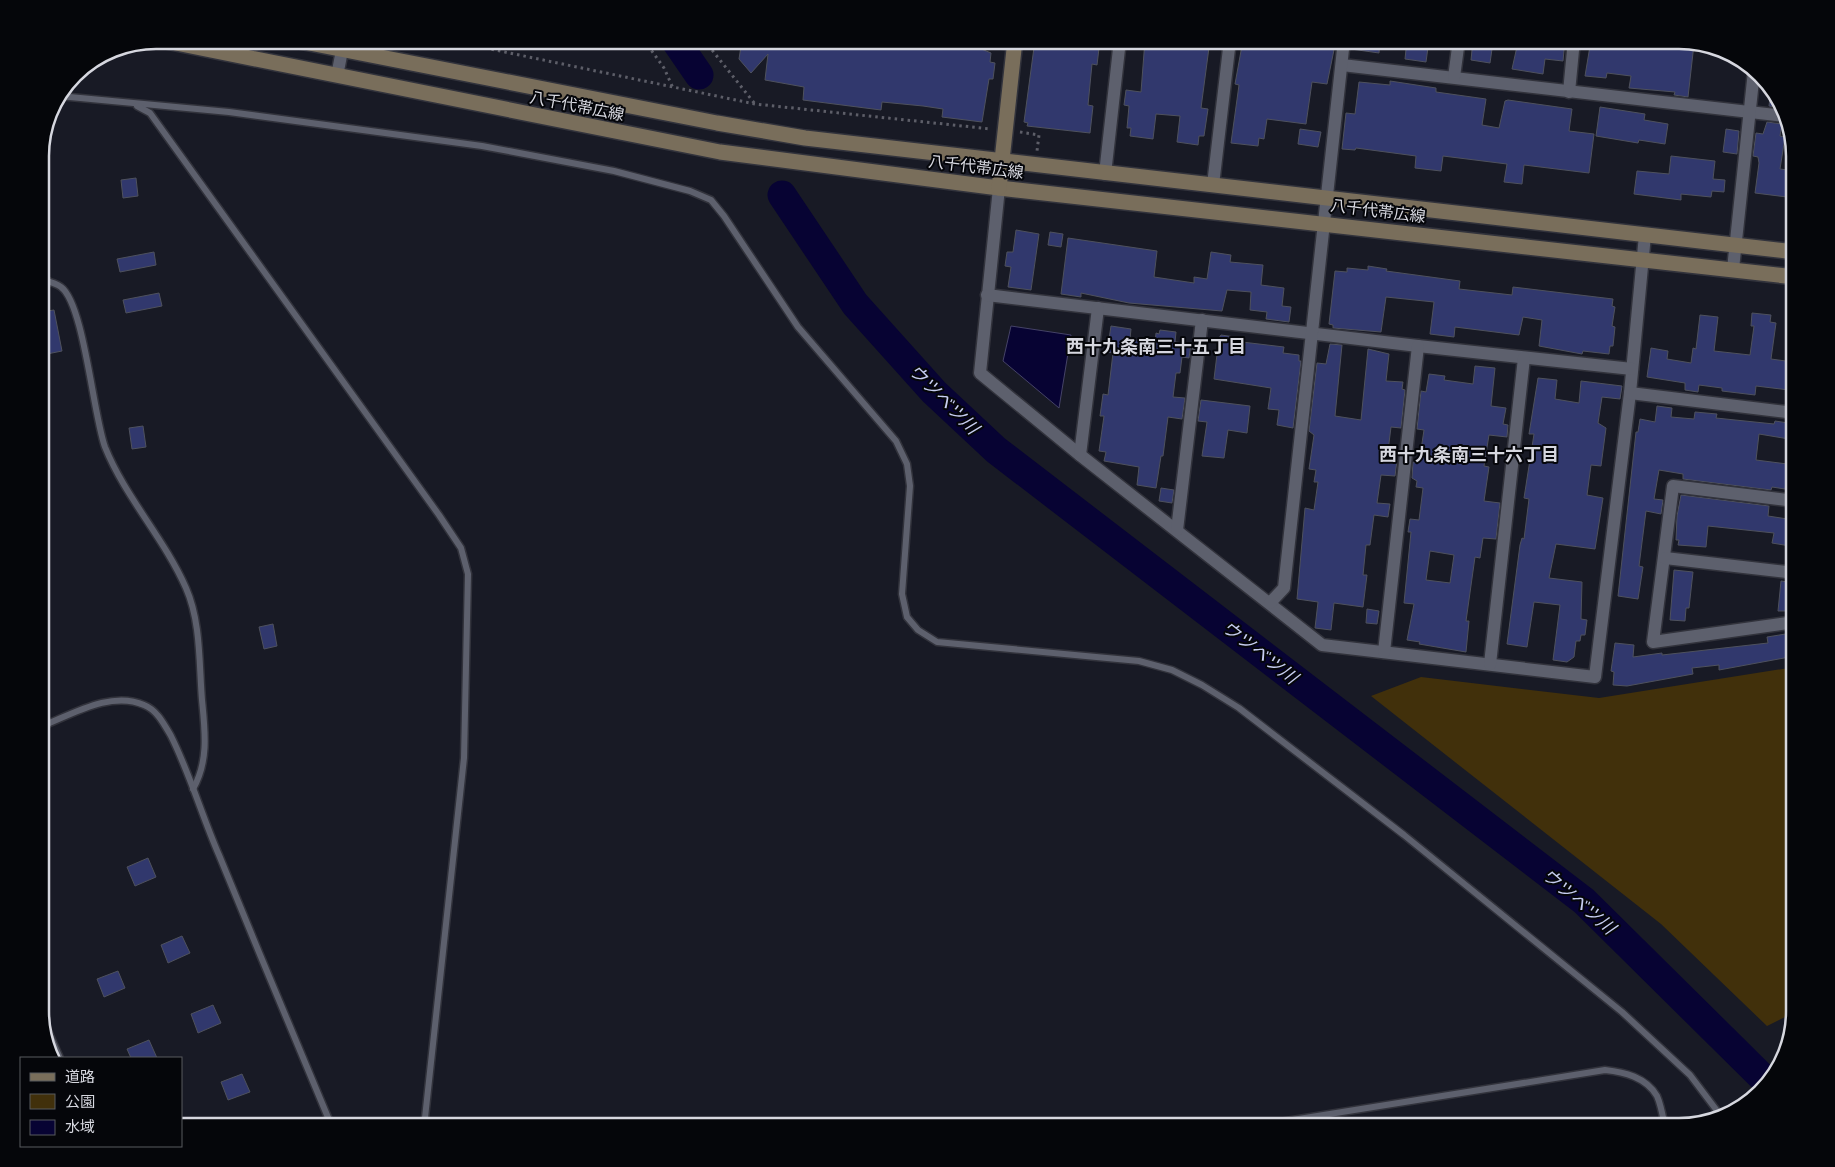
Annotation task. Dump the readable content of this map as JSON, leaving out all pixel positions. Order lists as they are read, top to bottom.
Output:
{
  "streets": {
    "main road": ["八千代帯広線"]
  },
  "districts": ["西十九条南三十五丁目", "西十九条南三十六丁目"],
  "water": ["ウツベツ川"],
  "legend": ["道路", "公園", "水域"]
}
